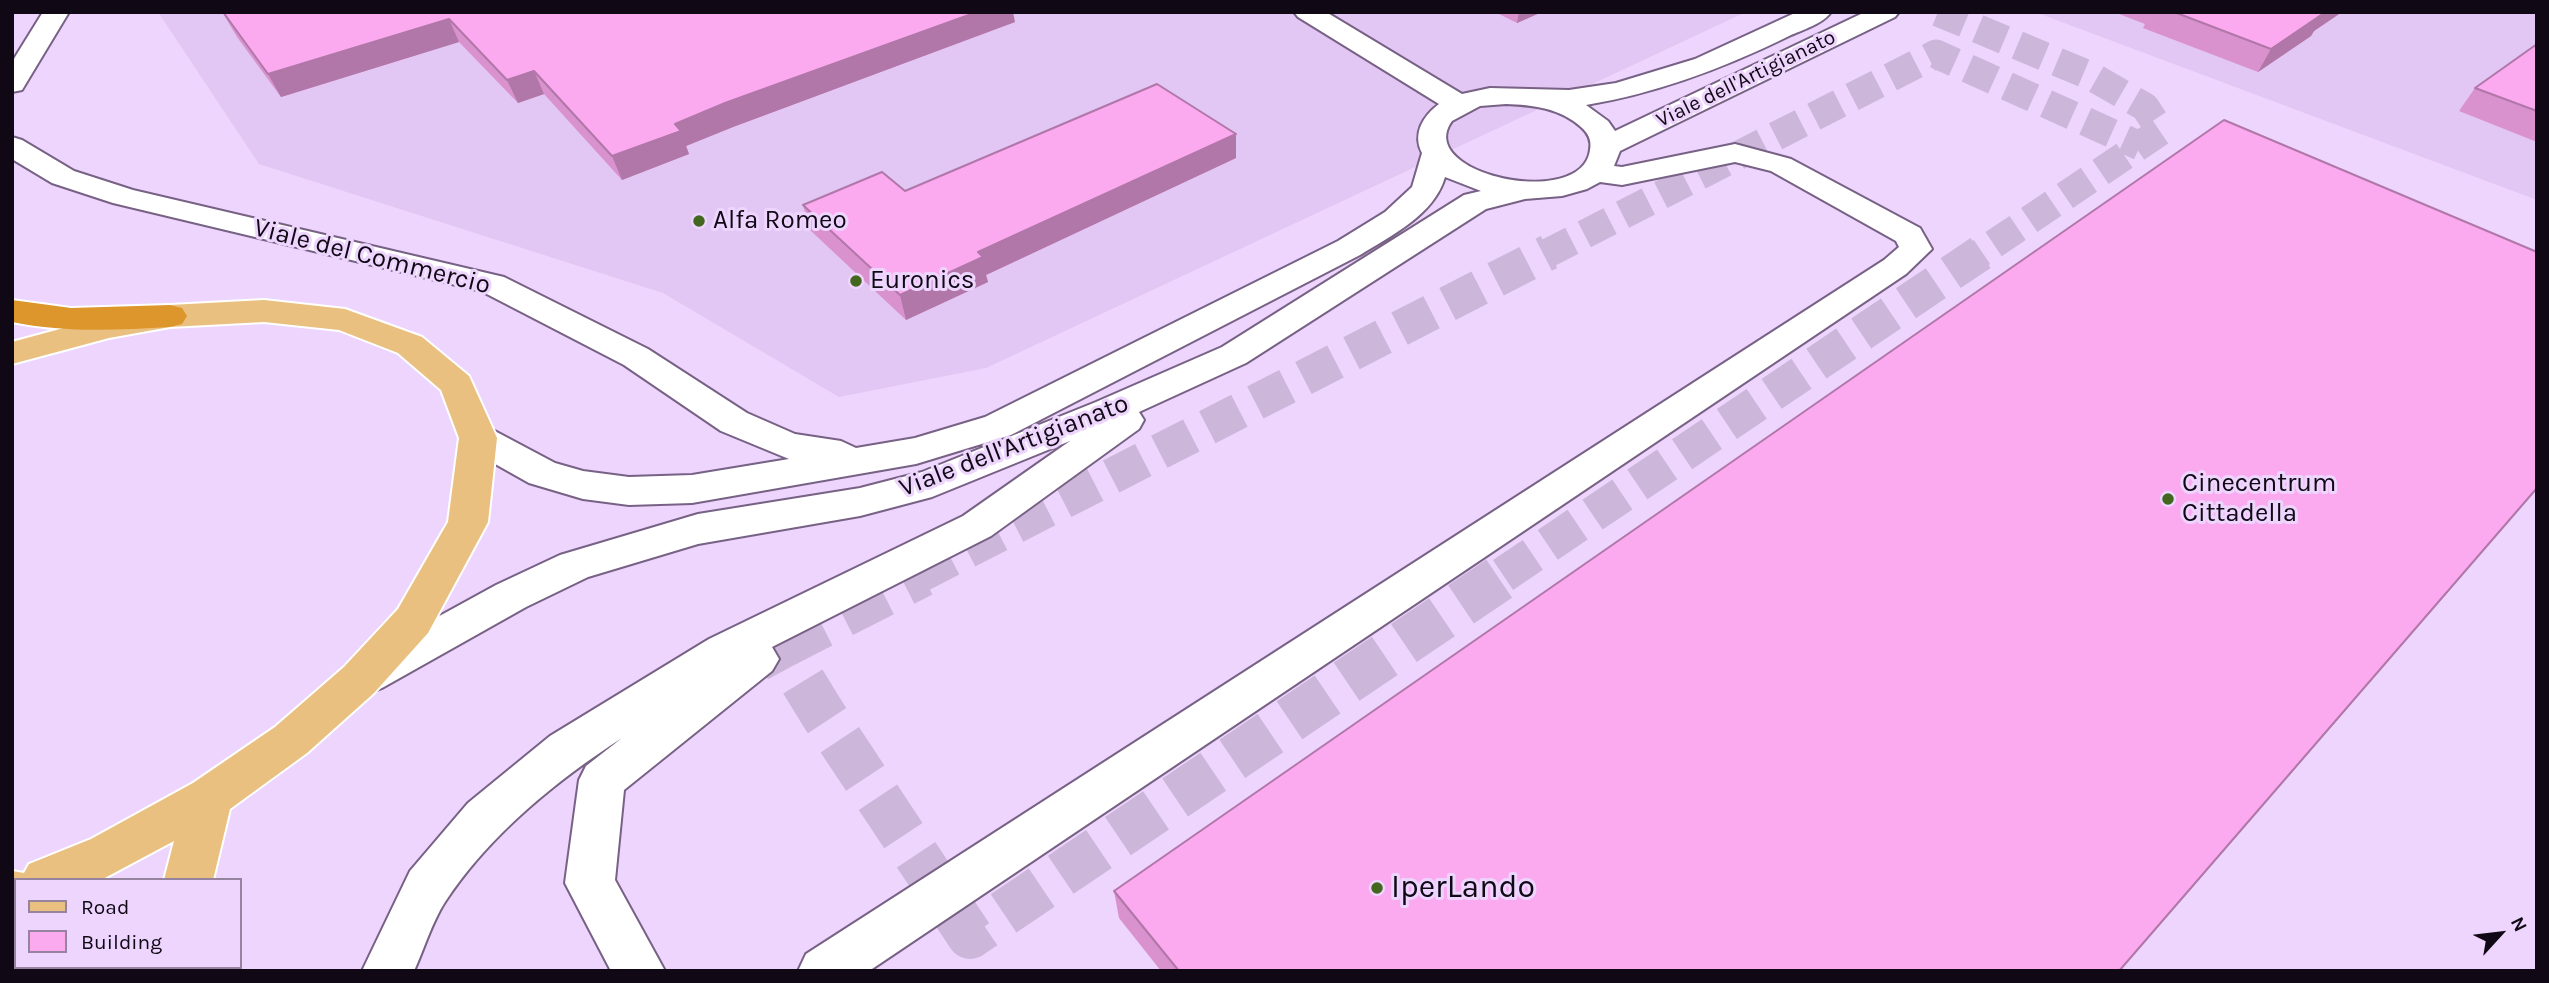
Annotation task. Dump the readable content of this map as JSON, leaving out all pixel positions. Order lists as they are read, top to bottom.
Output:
{
  "streets": {
    "street": ["Viale dell'Artigianato", "Viale del Commercio"]
  },
  "crossings": [
    ["Viale dell'Artigianato", "Viale del Commercio"]
  ],
  "places": [
    "Alfa Romeo",
    "Euronics",
    "Cinecentrum Cittadella",
    "IperLando"
  ],
  "legend": ["Road", "Building"],
  "north": "top right"
}
